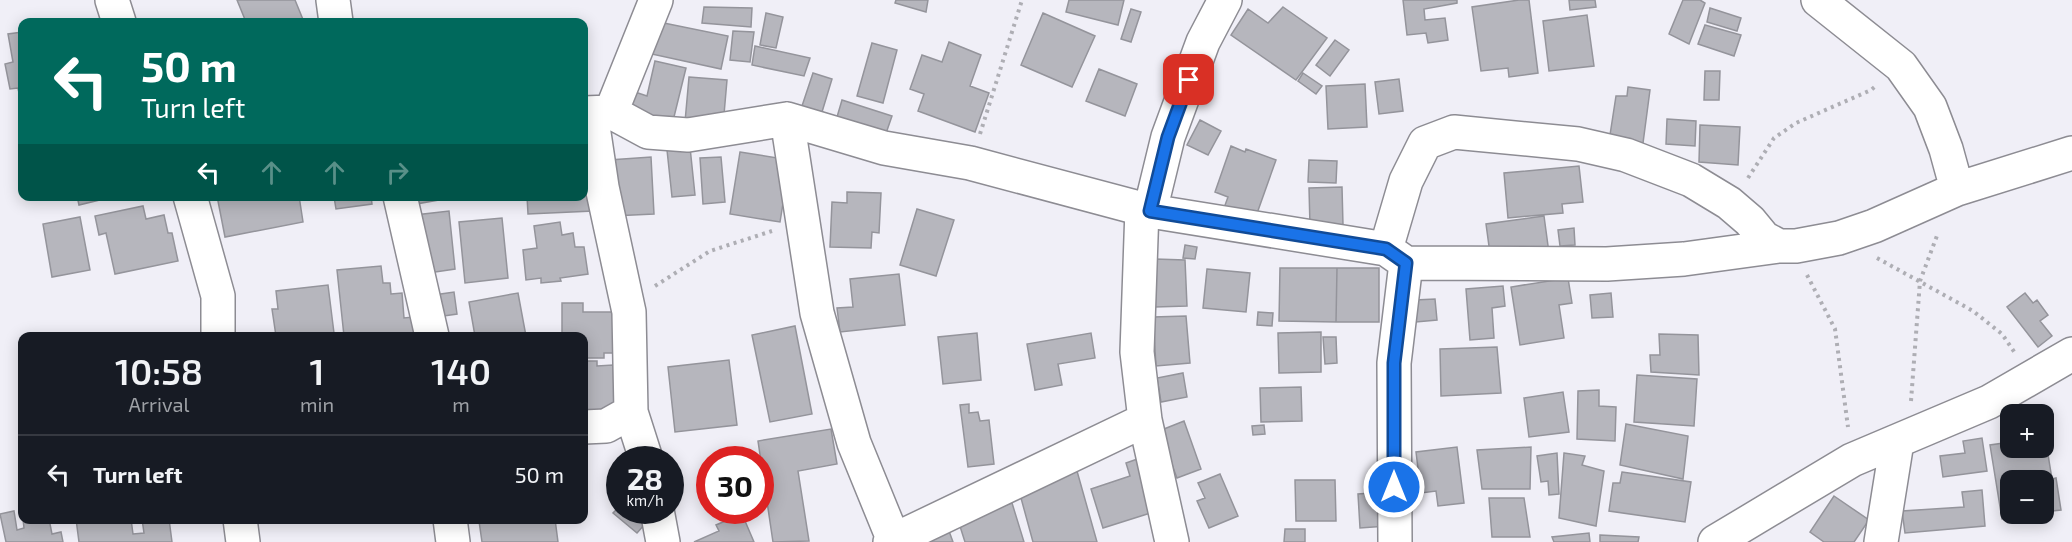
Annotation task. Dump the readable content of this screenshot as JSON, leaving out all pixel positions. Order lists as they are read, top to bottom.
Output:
{
  "page": {
    "turn": ["50 m", "Turn left"],
    "eta": [
      "10:58",
      "Arrival",
      "1",
      "min",
      "140",
      "m"
    ],
    "map_buttons": ["+", "−"],
    "list": [
      {
        "name": "Turn left",
        "value": "50 m"
      }
    ],
    "speed": "28 km/h",
    "limit": "30"
  }
}
